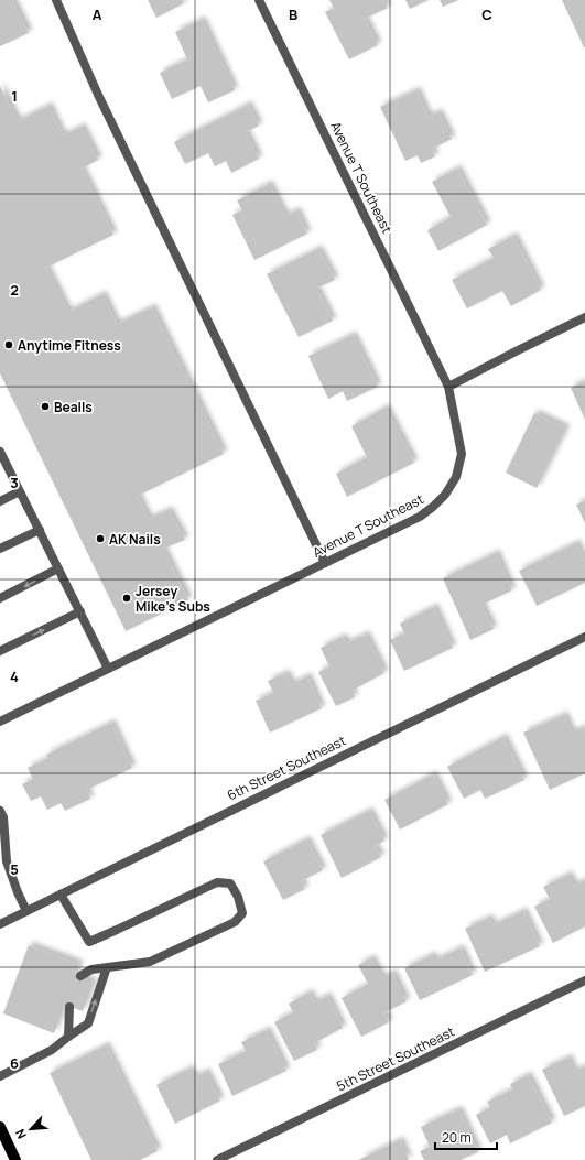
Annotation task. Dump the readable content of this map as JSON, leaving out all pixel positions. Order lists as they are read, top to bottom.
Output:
{
  "streets": {
    "street": ["Avenue T Southeast", "6th Street Southeast", "5th Street Southeast"]
  },
  "places": [
    "Anytime Fitness",
    "Bealls",
    "AK Nails",
    "Jersey Mike's Subs"
  ],
  "scale_bar": "20 m",
  "north": "bottom left",
  "grid": {
    "columns": ["A", "B", "C"],
    "rows": [
      "1",
      "2",
      "3",
      "4",
      "5",
      "6"
    ]
  }
}
